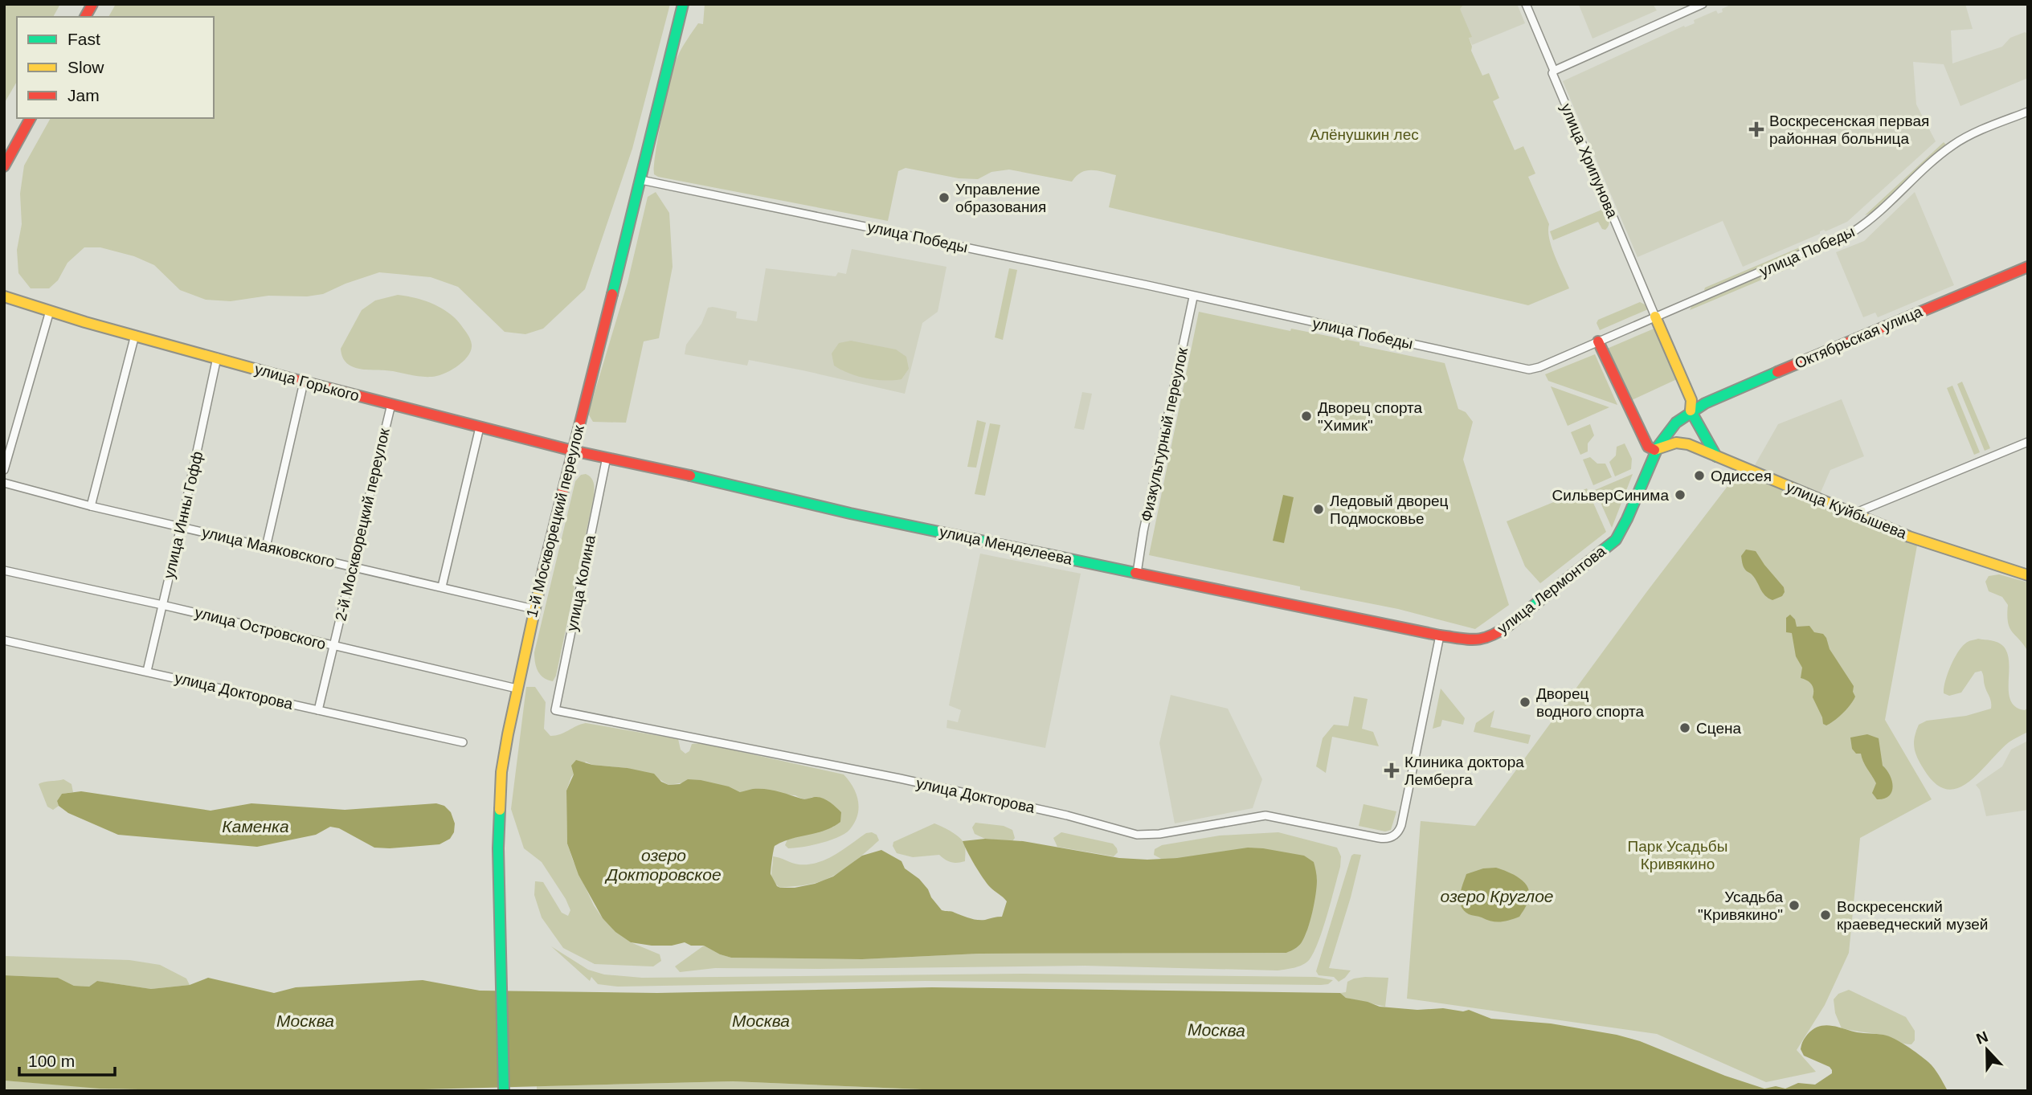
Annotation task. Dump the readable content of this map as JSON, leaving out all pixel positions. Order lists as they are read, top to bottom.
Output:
{
  "streets": {
    "main road": [
      "Октябрьская улица",
      "улица Горького",
      "улица Куйбышева",
      "1-й Москворецкий переулок",
      "улица Менделеева",
      "улица Лермонтова"
    ],
    "street": [
      "улица Хрипунова",
      "улица Победы",
      "Физкультурный переулок",
      "улица Инны Гофф",
      "2-й Москворецкий переулок",
      "улица Маяковского",
      "улица Колина",
      "улица Островского",
      "улица Докторова"
    ]
  },
  "crossings": [
    ["улица Хрипунова", "улица Победы"],
    ["улица Победы", "Физкультурный переулок"],
    ["улица Победы", "1-й Москворецкий переулок"],
    ["Октябрьская улица", "улица Лермонтова"],
    ["улица Горького", "улица Инны Гофф"],
    ["улица Горького", "1-й Москворецкий переулок"],
    ["улица Горького", "2-й Москворецкий переулок"],
    ["улица Горького", "улица Менделеева"],
    ["Физкультурный переулок", "улица Менделеева"],
    ["улица Куйбышева", "улица Лермонтова"],
    ["улица Инны Гофф", "улица Маяковского"],
    ["улица Инны Гофф", "улица Островского"],
    ["улица Инны Гофф", "улица Докторова"],
    ["1-й Москворецкий переулок", "улица Менделеева"],
    ["1-й Москворецкий переулок", "улица Маяковского"],
    ["1-й Москворецкий переулок", "улица Островского"],
    ["2-й Москворецкий переулок", "улица Маяковского"],
    ["2-й Москворецкий переулок", "улица Островского"],
    ["2-й Москворецкий переулок", "улица Докторова"],
    ["улица Менделеева", "улица Колина"],
    ["улица Менделеева", "улица Лермонтова"],
    ["улица Менделеева", "улица Докторова"],
    ["улица Колина", "улица Докторова"],
    ["улица Лермонтова", "улица Докторова"]
  ],
  "water": [
    "Каменка",
    "озеро Докторовское",
    "озеро Круглое",
    "Москва"
  ],
  "parks": ["Алёнушкин лес", "Парк Усадьбы Кривякино"],
  "places": {
    "health": ["Воскресенская первая районная больница", "Клиника доктора Лемберга"],
    "other": [
      "Управление образования",
      "Дворец спорта \"Химик\"",
      "Одиссея",
      "СильверСинима",
      "Ледовый дворец Подмосковье",
      "Дворец водного спорта",
      "Сцена",
      "Усадьба \"Кривякино\"",
      "Воскресенский краеведческий музей"
    ]
  },
  "legend": ["Fast", "Slow", "Jam"],
  "scale_bar": "100 m",
  "north": "top"
}
